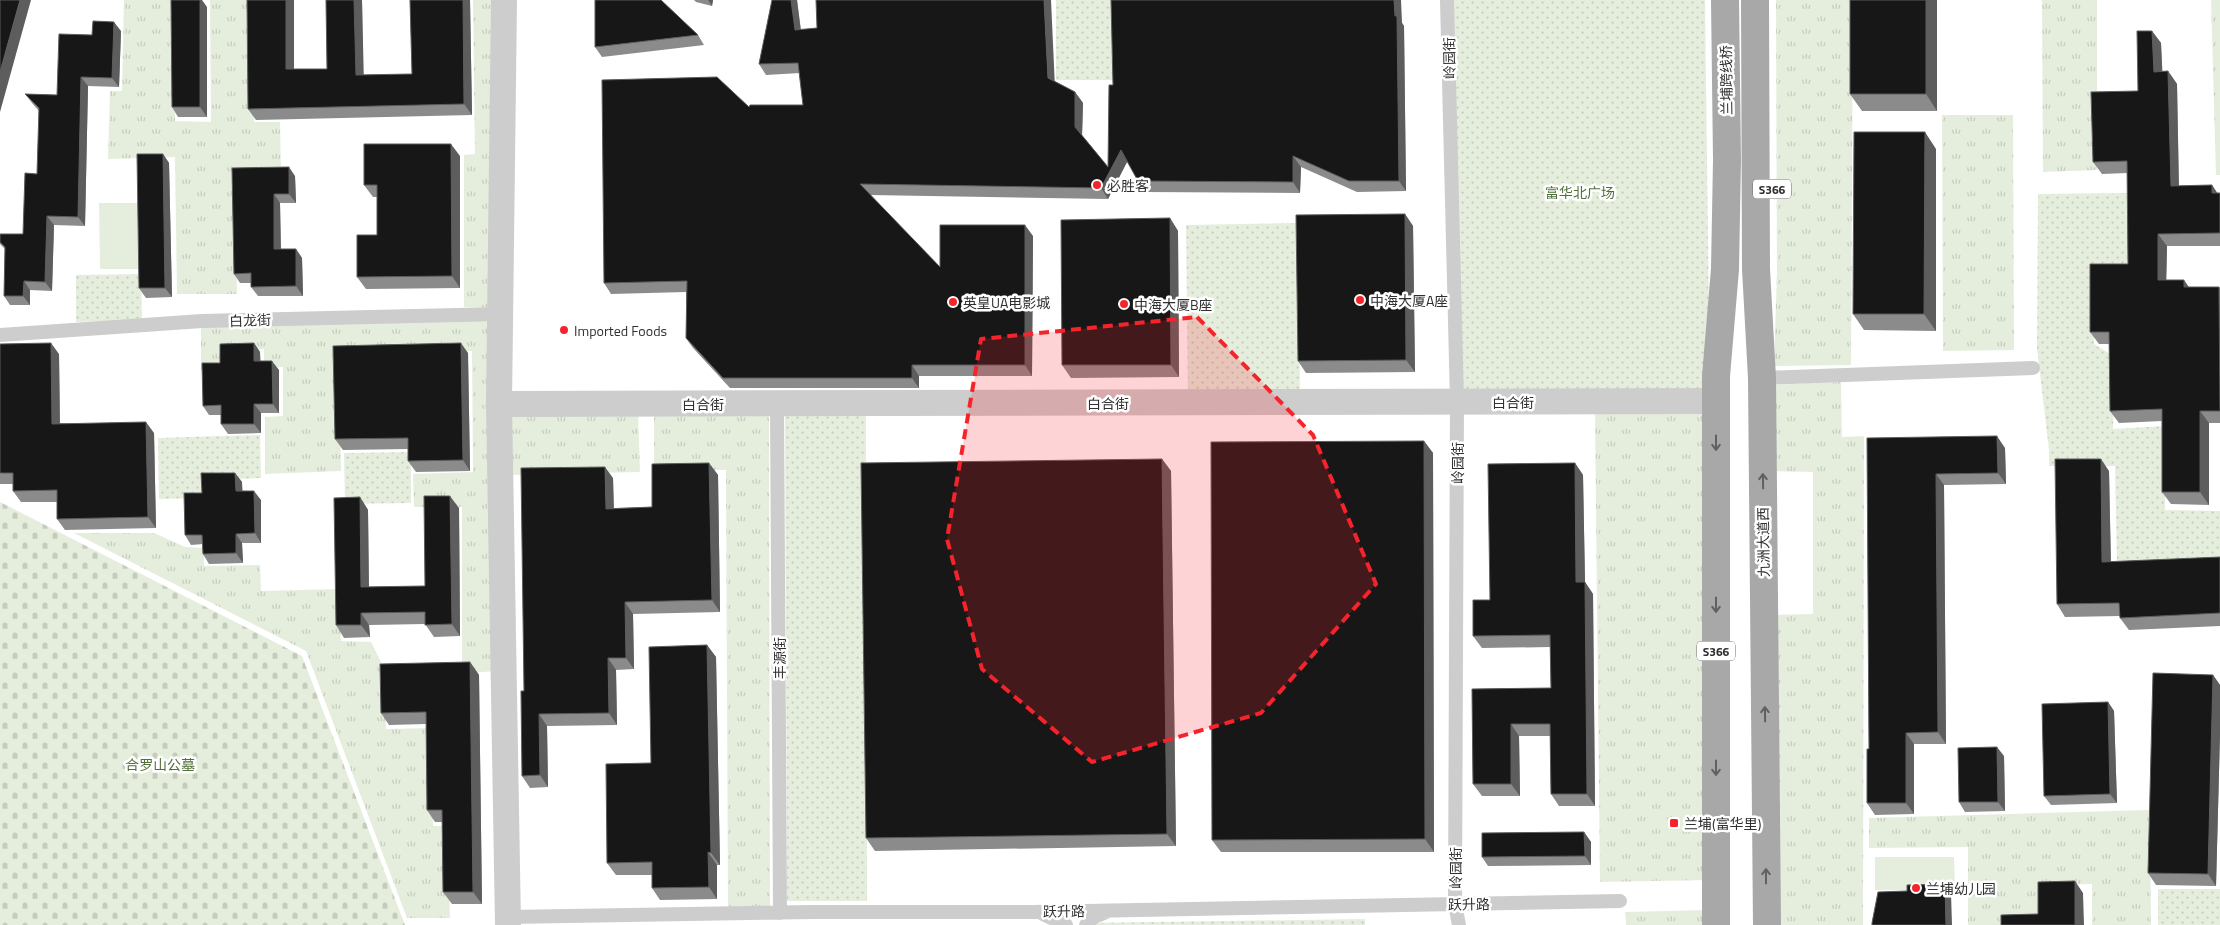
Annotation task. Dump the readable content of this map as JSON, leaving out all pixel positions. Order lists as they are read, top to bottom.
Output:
{
  "streets": {
    "main road": ["兰埔跨线桥", "S366", "九洲大道西"],
    "street": ["白合街"],
    "lane": [
      "岭园街",
      "白龙街",
      "丰源街",
      "跃升路"
    ]
  },
  "crossings": [
    ["岭园街", "白合街"],
    ["岭园街", "跃升路"],
    ["兰埔跨线桥", "S366"],
    ["兰埔跨线桥", "白合街"],
    ["S366", "白合街"],
    ["S366", "九洲大道西"],
    ["白合街", "丰源街"],
    ["丰源街", "跃升路"]
  ],
  "parks": ["富华北广场", "合罗山公墓"],
  "places": {
    "other": [
      "必胜客",
      "中海大厦A座",
      "英皇UA电影城",
      "中海大厦B座",
      "Imported Foods",
      "兰埔幼儿园"
    ],
    "transit": ["兰埔(富华里)"]
  }
}
